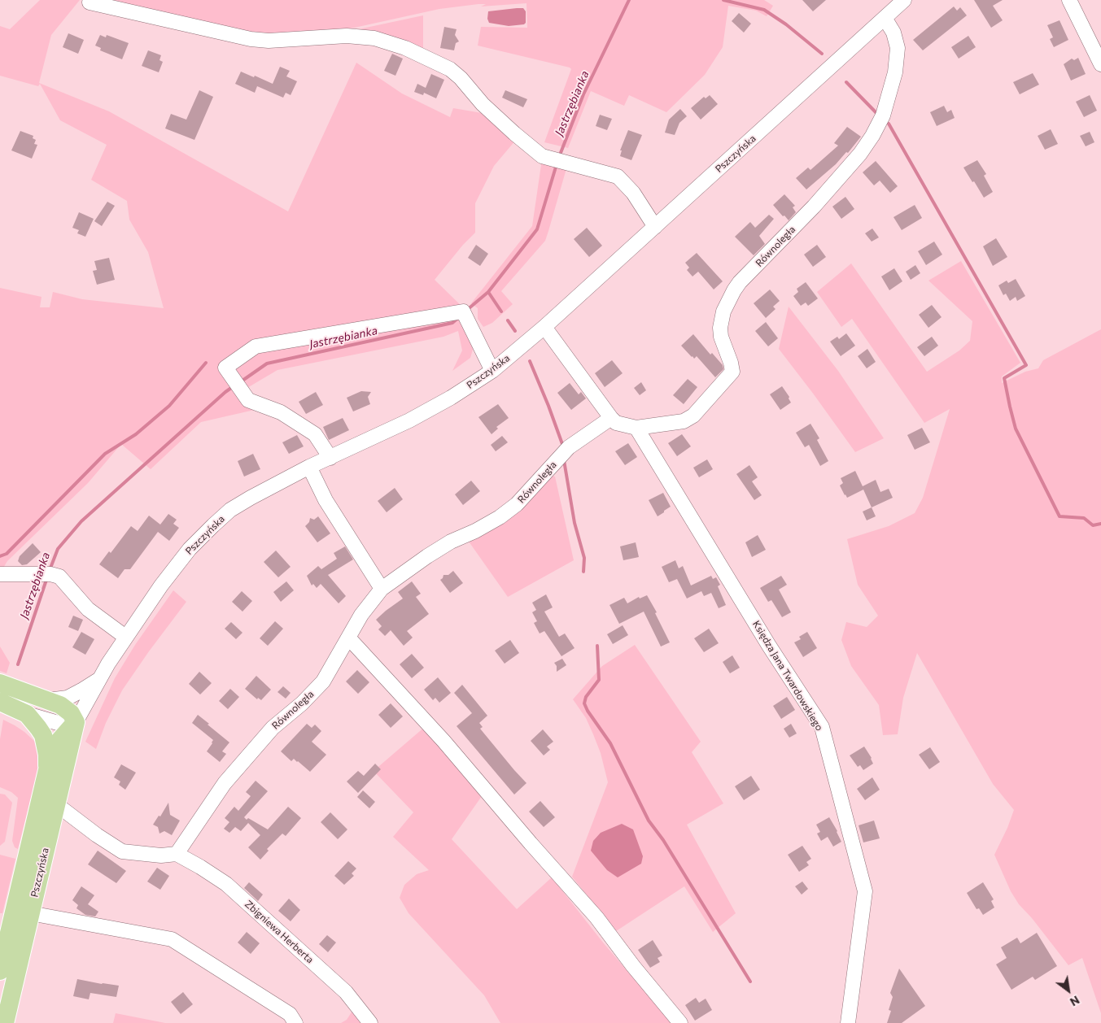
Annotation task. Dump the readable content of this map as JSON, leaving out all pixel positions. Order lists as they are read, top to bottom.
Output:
{
  "streets": {
    "main road": ["Pszczyńska"],
    "street": ["Równoległa", "Księdza Jana Twardowskiego", "Zbigniewa Herberta"]
  },
  "crossings": [
    ["Pszczyńska", "Równoległa"],
    ["Równoległa", "Księdza Jana Twardowskiego"],
    ["Równoległa", "Zbigniewa Herberta"]
  ],
  "water": ["Jastrzębianka"],
  "north": "bottom right"
}
